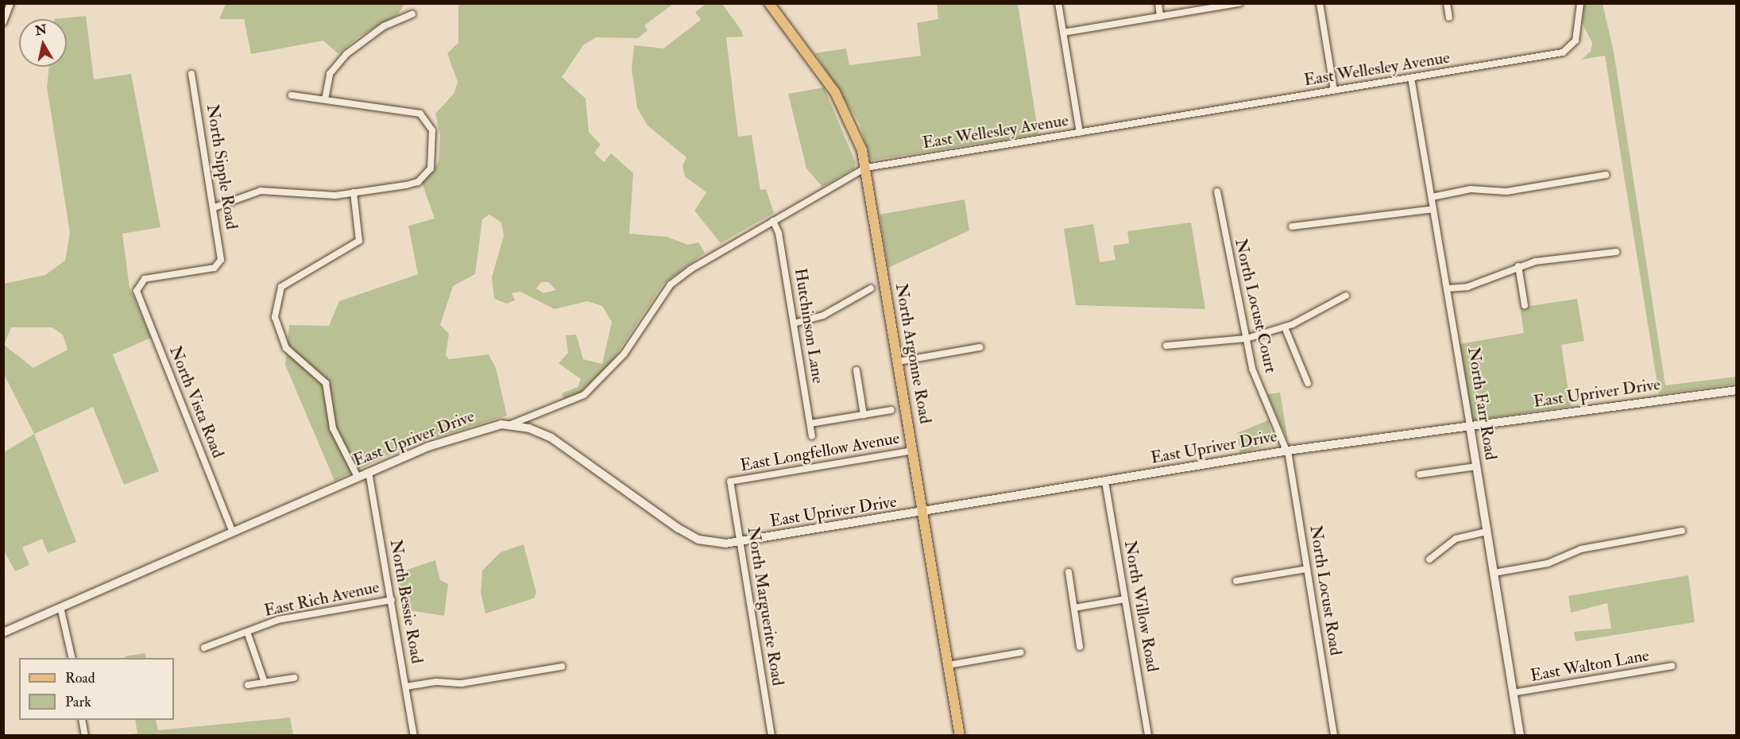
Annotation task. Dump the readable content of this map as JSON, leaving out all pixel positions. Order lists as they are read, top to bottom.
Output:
{
  "streets": {
    "main road": ["North Argonne Road"],
    "street": [
      "East Wellesley Avenue",
      "North Sipple Road",
      "North Locust Court",
      "Hutchinson Lane",
      "East Upriver Drive",
      "North Vista Road",
      "North Farr Road",
      "East Longfellow Avenue",
      "North Locust Road",
      "East Rich Avenue",
      "North Bessie Road",
      "North Marguerite Road",
      "North Willow Road",
      "East Walton Lane"
    ]
  },
  "crossings": [
    ["East Wellesley Avenue", "Hutchinson Lane"],
    ["East Wellesley Avenue", "North Argonne Road"],
    ["East Wellesley Avenue", "East Upriver Drive"],
    ["East Wellesley Avenue", "North Farr Road"],
    ["North Sipple Road", "North Vista Road"],
    ["North Locust Court", "East Upriver Drive"],
    ["North Locust Court", "North Locust Road"],
    ["North Argonne Road", "East Upriver Drive"],
    ["North Argonne Road", "East Longfellow Avenue"],
    ["East Upriver Drive", "North Vista Road"],
    ["East Upriver Drive", "North Farr Road"],
    ["East Upriver Drive", "North Locust Road"],
    ["East Upriver Drive", "North Bessie Road"],
    ["East Upriver Drive", "North Marguerite Road"],
    ["East Upriver Drive", "North Willow Road"],
    ["North Farr Road", "East Walton Lane"],
    ["East Longfellow Avenue", "North Marguerite Road"],
    ["East Rich Avenue", "North Bessie Road"]
  ],
  "legend": ["Road", "Park"],
  "north": "top"
}
